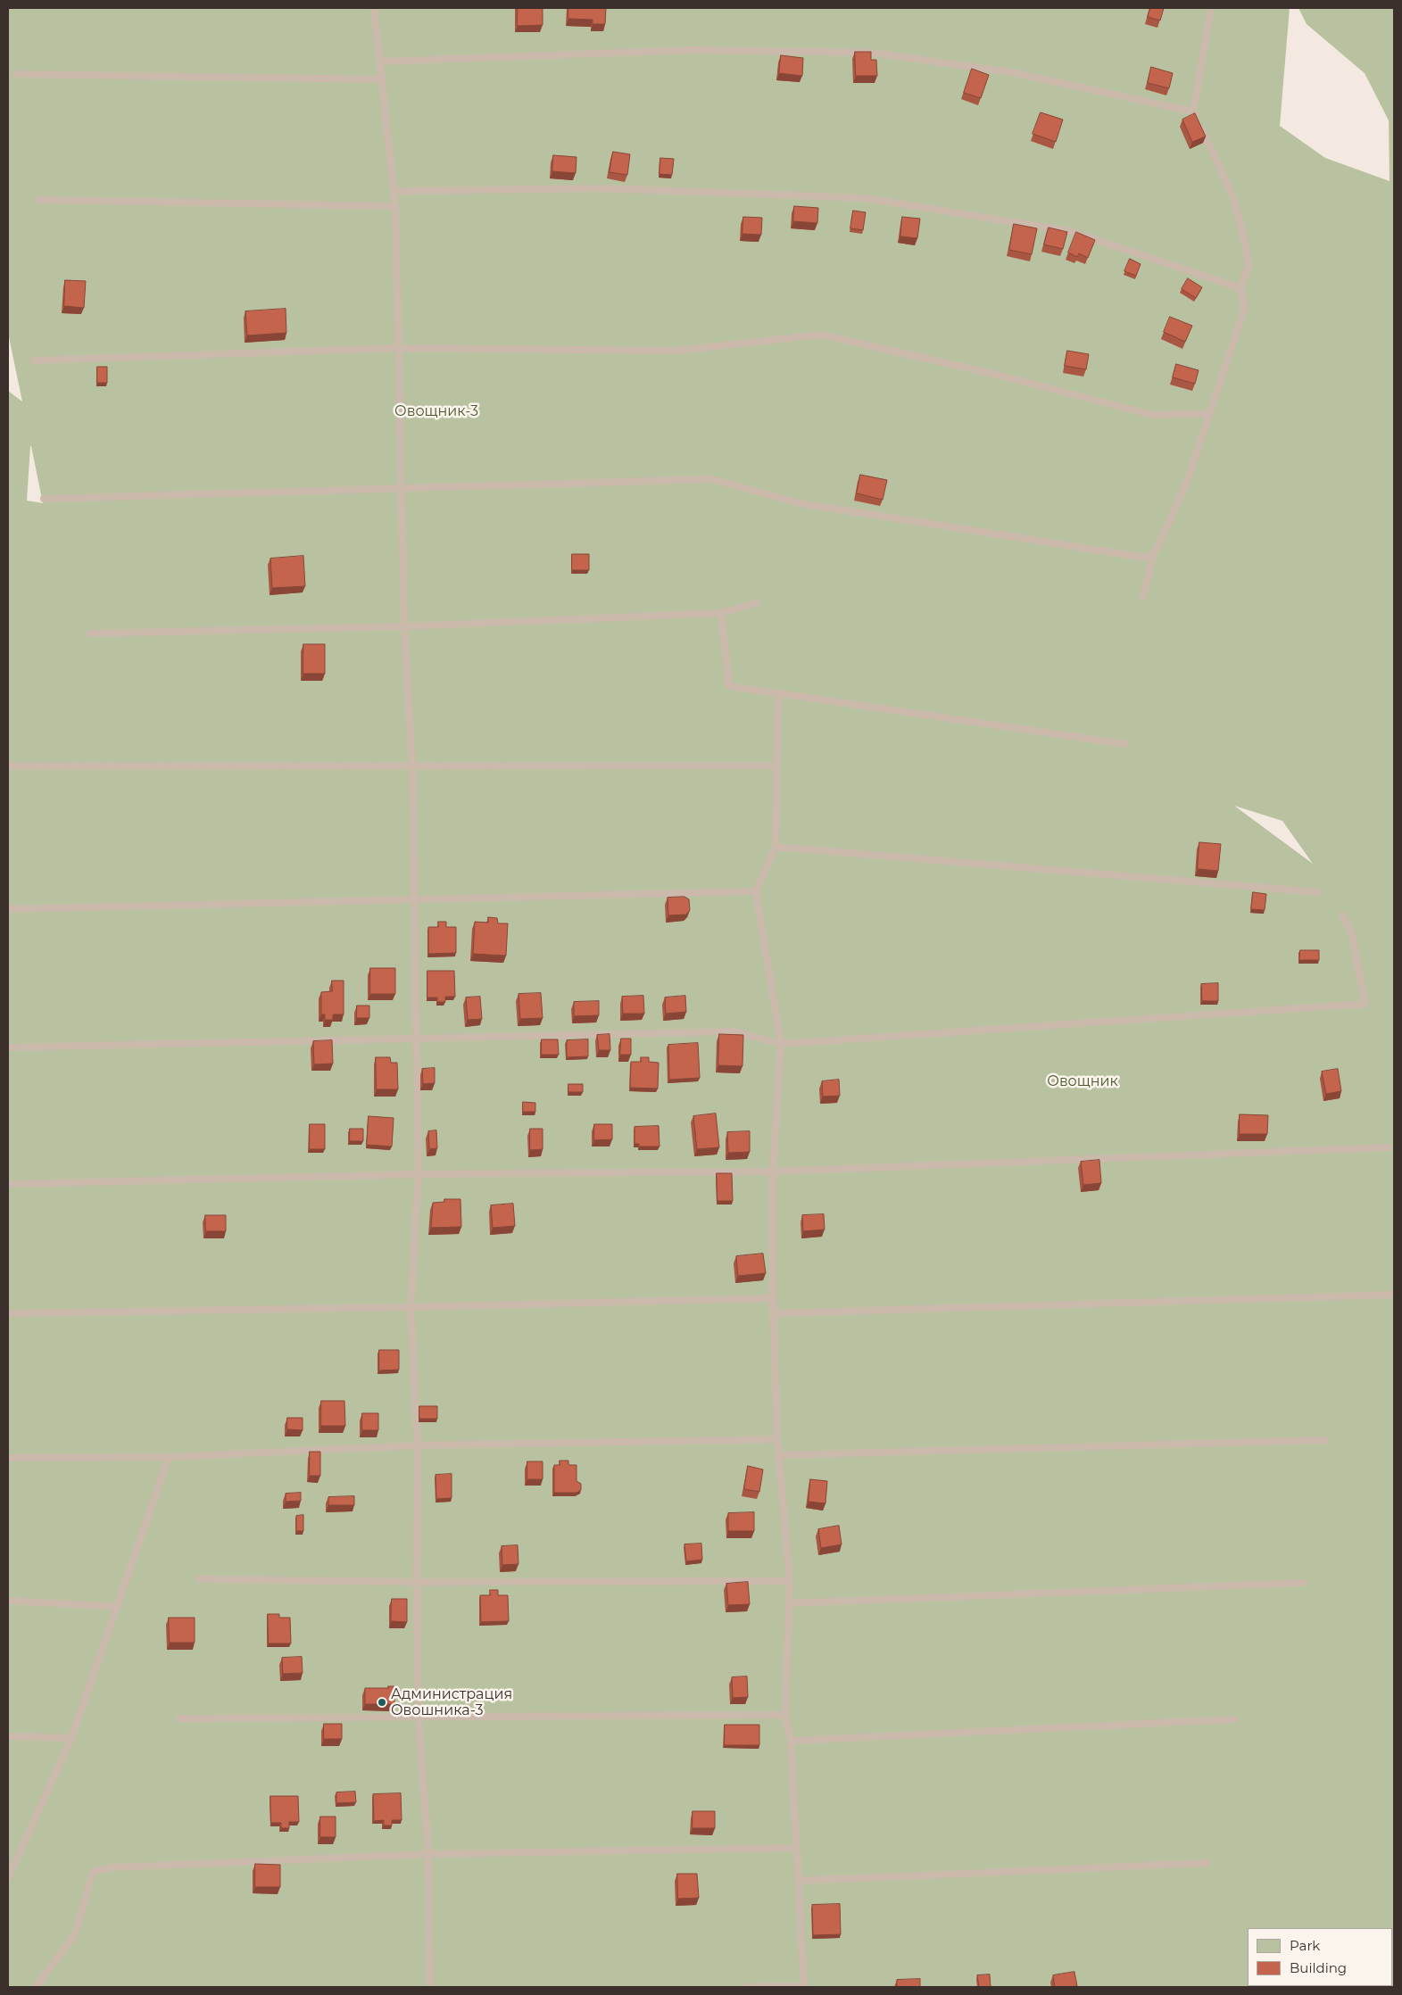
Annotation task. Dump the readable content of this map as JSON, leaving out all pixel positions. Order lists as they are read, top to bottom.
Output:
{
  "parks": ["Овощник-3", "Овощник"],
  "places": ["Администрация Овошника-3"],
  "legend": ["Park", "Building"]
}
